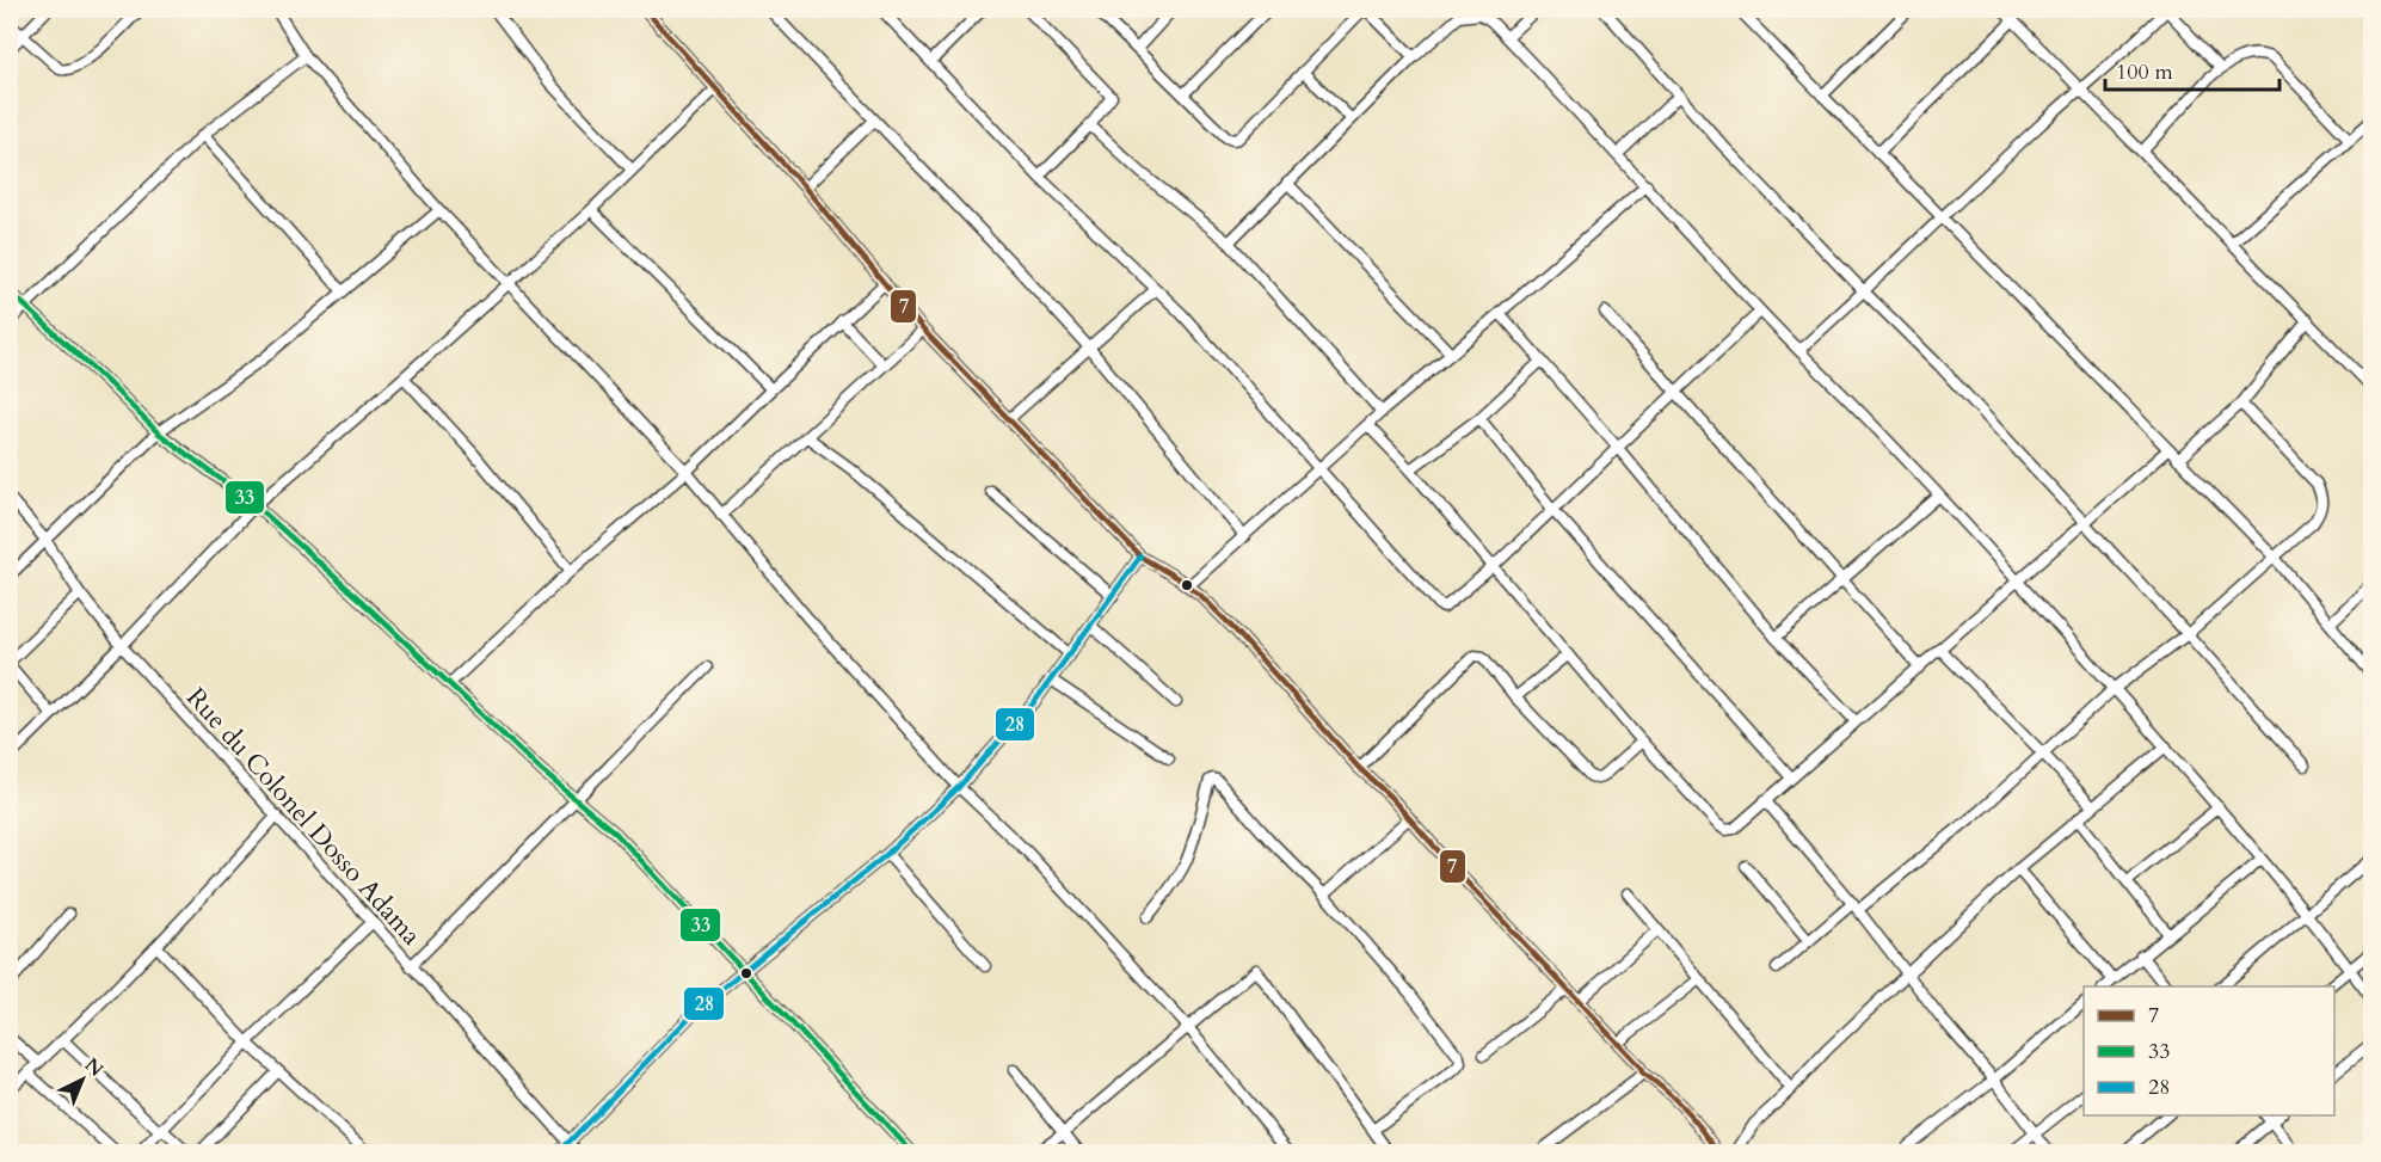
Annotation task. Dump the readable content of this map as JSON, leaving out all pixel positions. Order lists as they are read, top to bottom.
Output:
{
  "streets": {
    "street": ["Rue du Colonel Dosso Adama"]
  },
  "lines": ["transit line 7", "transit line 33", "transit line 28"],
  "legend": ["7", "33", "28"],
  "scale_bar": "100 m",
  "north": "top right"
}
